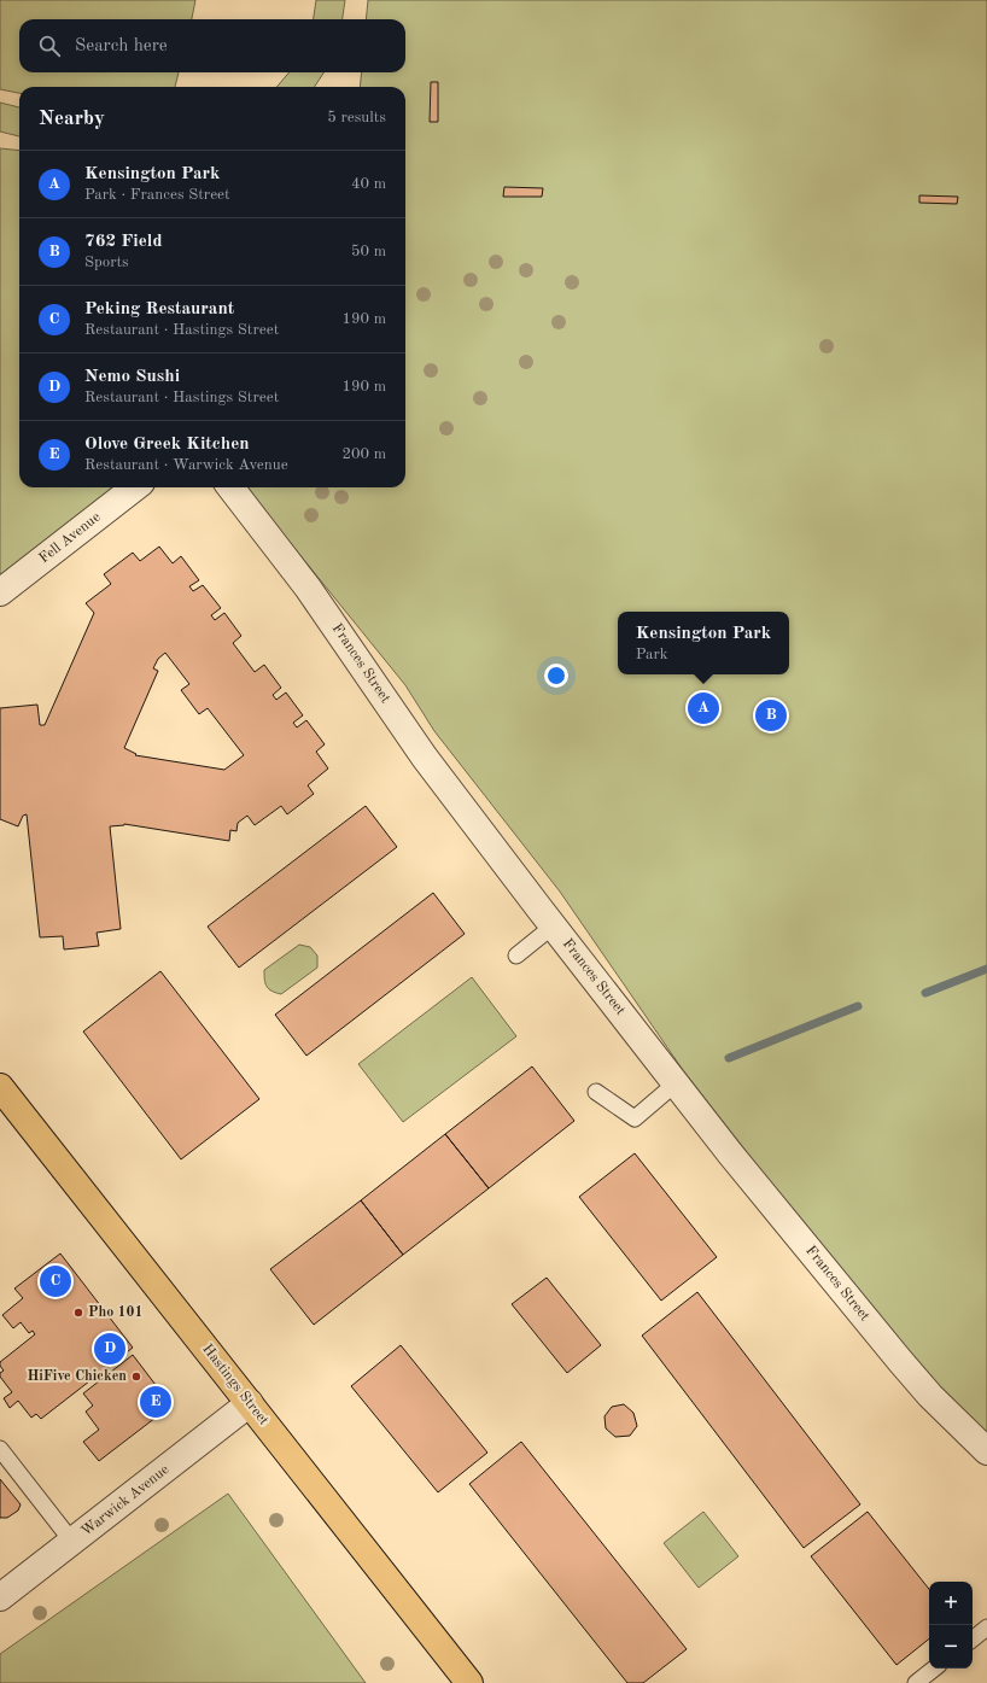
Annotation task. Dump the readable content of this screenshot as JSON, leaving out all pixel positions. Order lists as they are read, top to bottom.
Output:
{
  "streets": {
    "main road": ["Hastings Street"],
    "street": ["Fell Avenue", "Frances Street", "Warwick Avenue"]
  },
  "crossings": [
    ["Hastings Street", "Warwick Avenue"]
  ],
  "places": ["Pho 101", "HiFive Chicken"],
  "page": {
    "search": "Search here",
    "heading": ["Nearby", "5 results"],
    "list": [
      {
        "mark": "A",
        "name": "Kensington Park",
        "note": "Park · Frances Street",
        "value": "40 m"
      },
      {
        "mark": "B",
        "name": "762 Field",
        "note": "Sports",
        "value": "50 m"
      },
      {
        "mark": "C",
        "name": "Peking Restaurant",
        "note": "Restaurant · Hastings Street",
        "value": "190 m"
      },
      {
        "mark": "D",
        "name": "Nemo Sushi",
        "note": "Restaurant · Hastings Street",
        "value": "190 m"
      },
      {
        "mark": "E",
        "name": "Olove Greek Kitchen",
        "note": "Restaurant · Warwick Avenue",
        "value": "200 m"
      }
    ],
    "popup": ["Kensington Park", "Park"],
    "pins": [
      "A",
      "B",
      "C",
      "D",
      "E"
    ],
    "map_buttons": ["+", "−"]
  }
}
